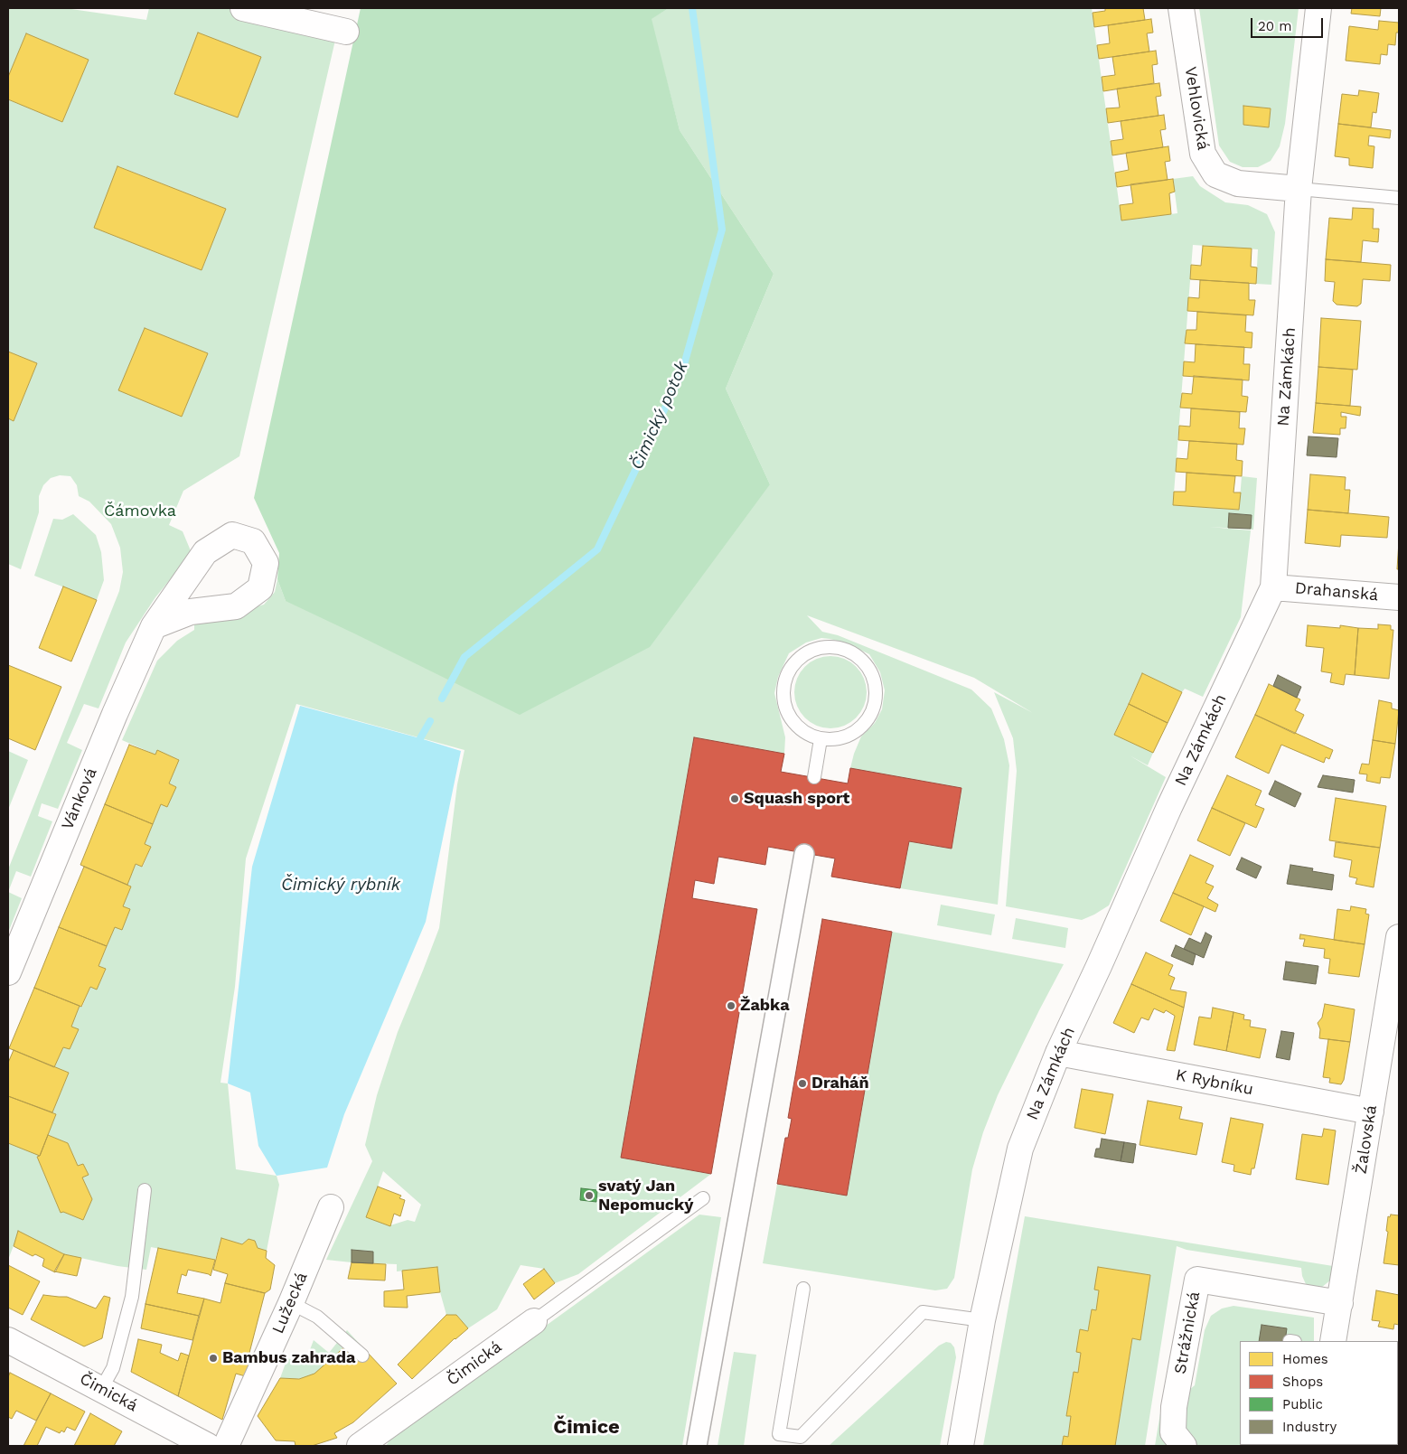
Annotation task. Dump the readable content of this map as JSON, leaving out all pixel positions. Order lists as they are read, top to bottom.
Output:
{
  "streets": {
    "street": [
      "Vehlovická",
      "Na Zámkách",
      "Drahanská",
      "Vánková",
      "K Rybníku",
      "Žalovská",
      "Lužecká",
      "Strážnická",
      "Čimická"
    ]
  },
  "crossings": [
    ["Vehlovická", "Na Zámkách"],
    ["Na Zámkách", "Drahanská"],
    ["Na Zámkách", "K Rybníku"],
    ["K Rybníku", "Žalovská"],
    ["Žalovská", "Strážnická"]
  ],
  "districts": ["Čimice"],
  "water": ["Čimický potok", "Čimický rybník"],
  "parks": ["Čámovka"],
  "places": [
    "Squash sport",
    "Žabka",
    "Draháň",
    "svatý Jan Nepomucký",
    "Bambus zahrada"
  ],
  "legend": [
    "Homes",
    "Shops",
    "Public",
    "Industry"
  ],
  "scale_bar": "20 m"
}
